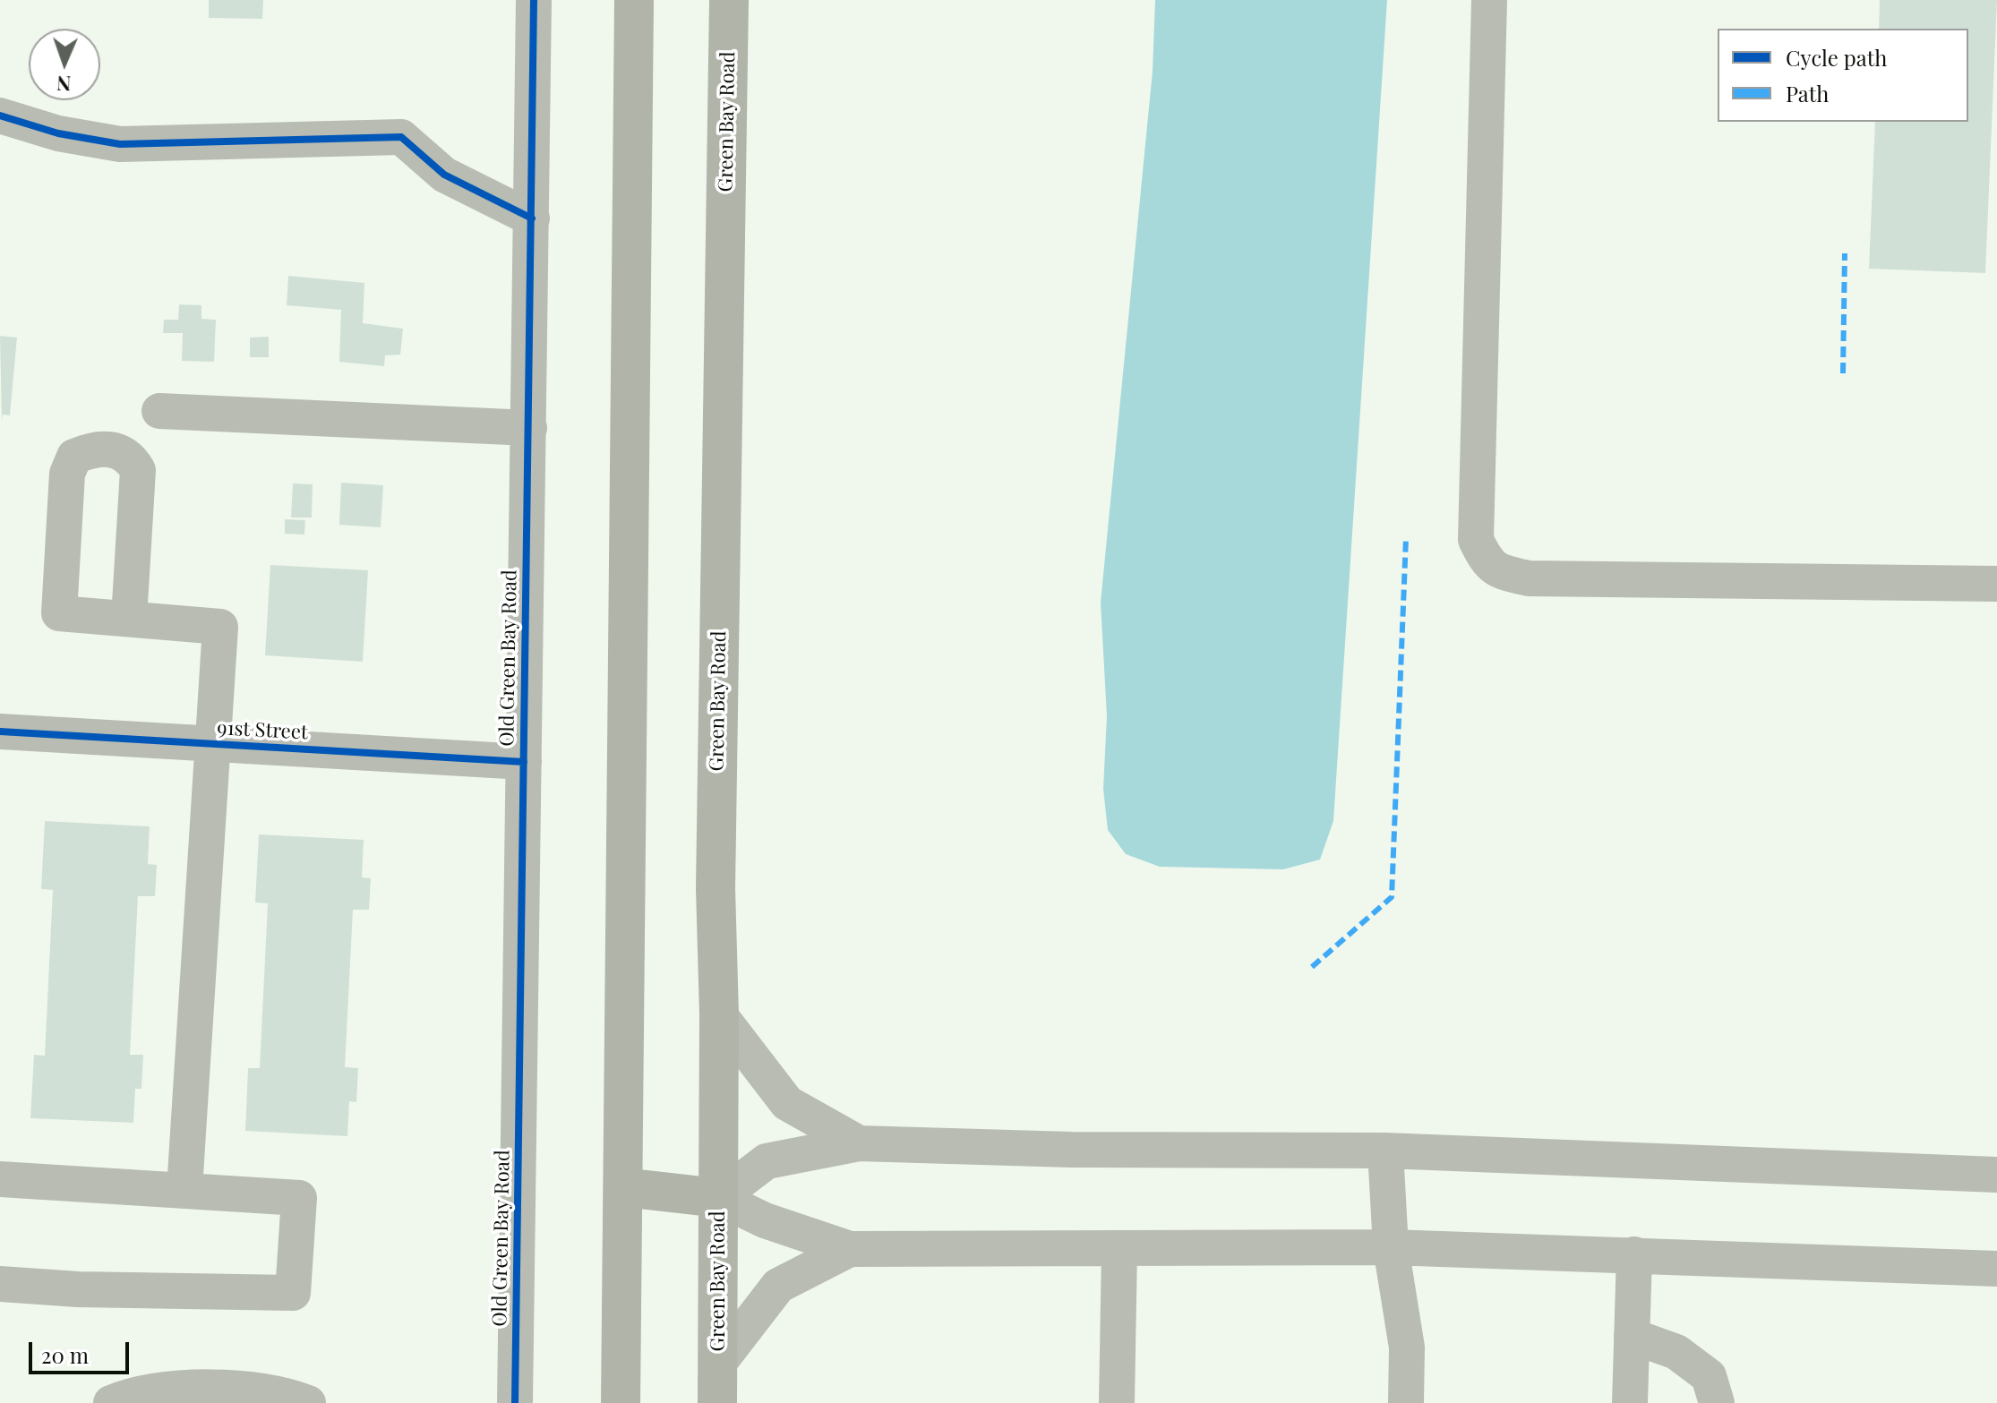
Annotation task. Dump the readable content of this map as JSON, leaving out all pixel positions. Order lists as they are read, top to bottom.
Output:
{
  "streets": {
    "main road": ["Green Bay Road"],
    "street": ["Old Green Bay Road", "91st Street"]
  },
  "crossings": [
    ["Old Green Bay Road", "91st Street"]
  ],
  "legend": ["Cycle path", "Path"],
  "scale_bar": "20 m",
  "north": "bottom"
}
